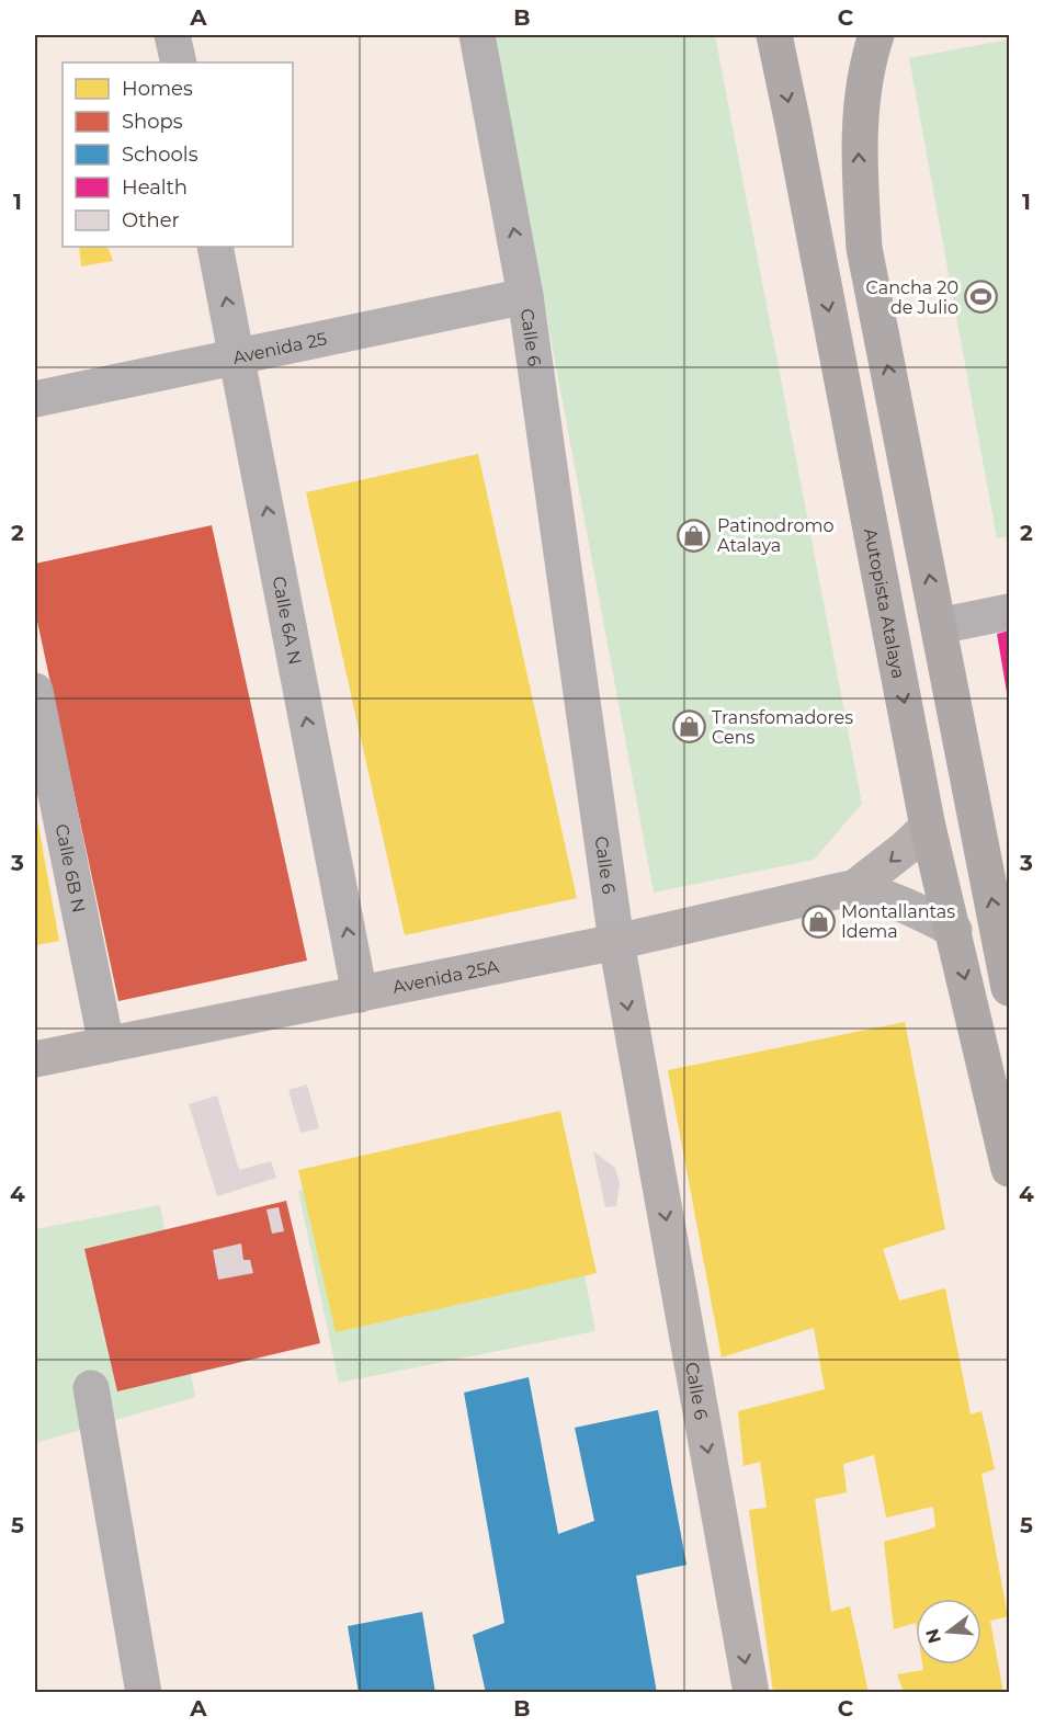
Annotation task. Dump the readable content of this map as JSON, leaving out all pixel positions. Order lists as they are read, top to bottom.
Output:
{
  "streets": {
    "main road": ["Autopista Atalaya"],
    "street": [
      "Calle 6",
      "Avenida 25",
      "Calle 6A N",
      "Calle 6B N",
      "Avenida 25A"
    ]
  },
  "crossings": [
    ["Calle 6", "Avenida 25"],
    ["Calle 6", "Avenida 25A"],
    ["Avenida 25", "Calle 6A N"],
    ["Autopista Atalaya", "Avenida 25A"],
    ["Calle 6A N", "Avenida 25A"],
    ["Calle 6B N", "Avenida 25A"]
  ],
  "one_way": ["Calle 6A N"],
  "places": {
    "sports": ["Cancha 20 de Julio"],
    "shop": ["Patinodromo Atalaya", "Transfomadores Cens", "Montallantas Idema"]
  },
  "legend": [
    "Homes",
    "Shops",
    "Schools",
    "Health",
    "Other"
  ],
  "north": "left",
  "grid": {
    "columns": ["A", "B", "C"],
    "rows": [
      "1",
      "2",
      "3",
      "4",
      "5"
    ]
  }
}
